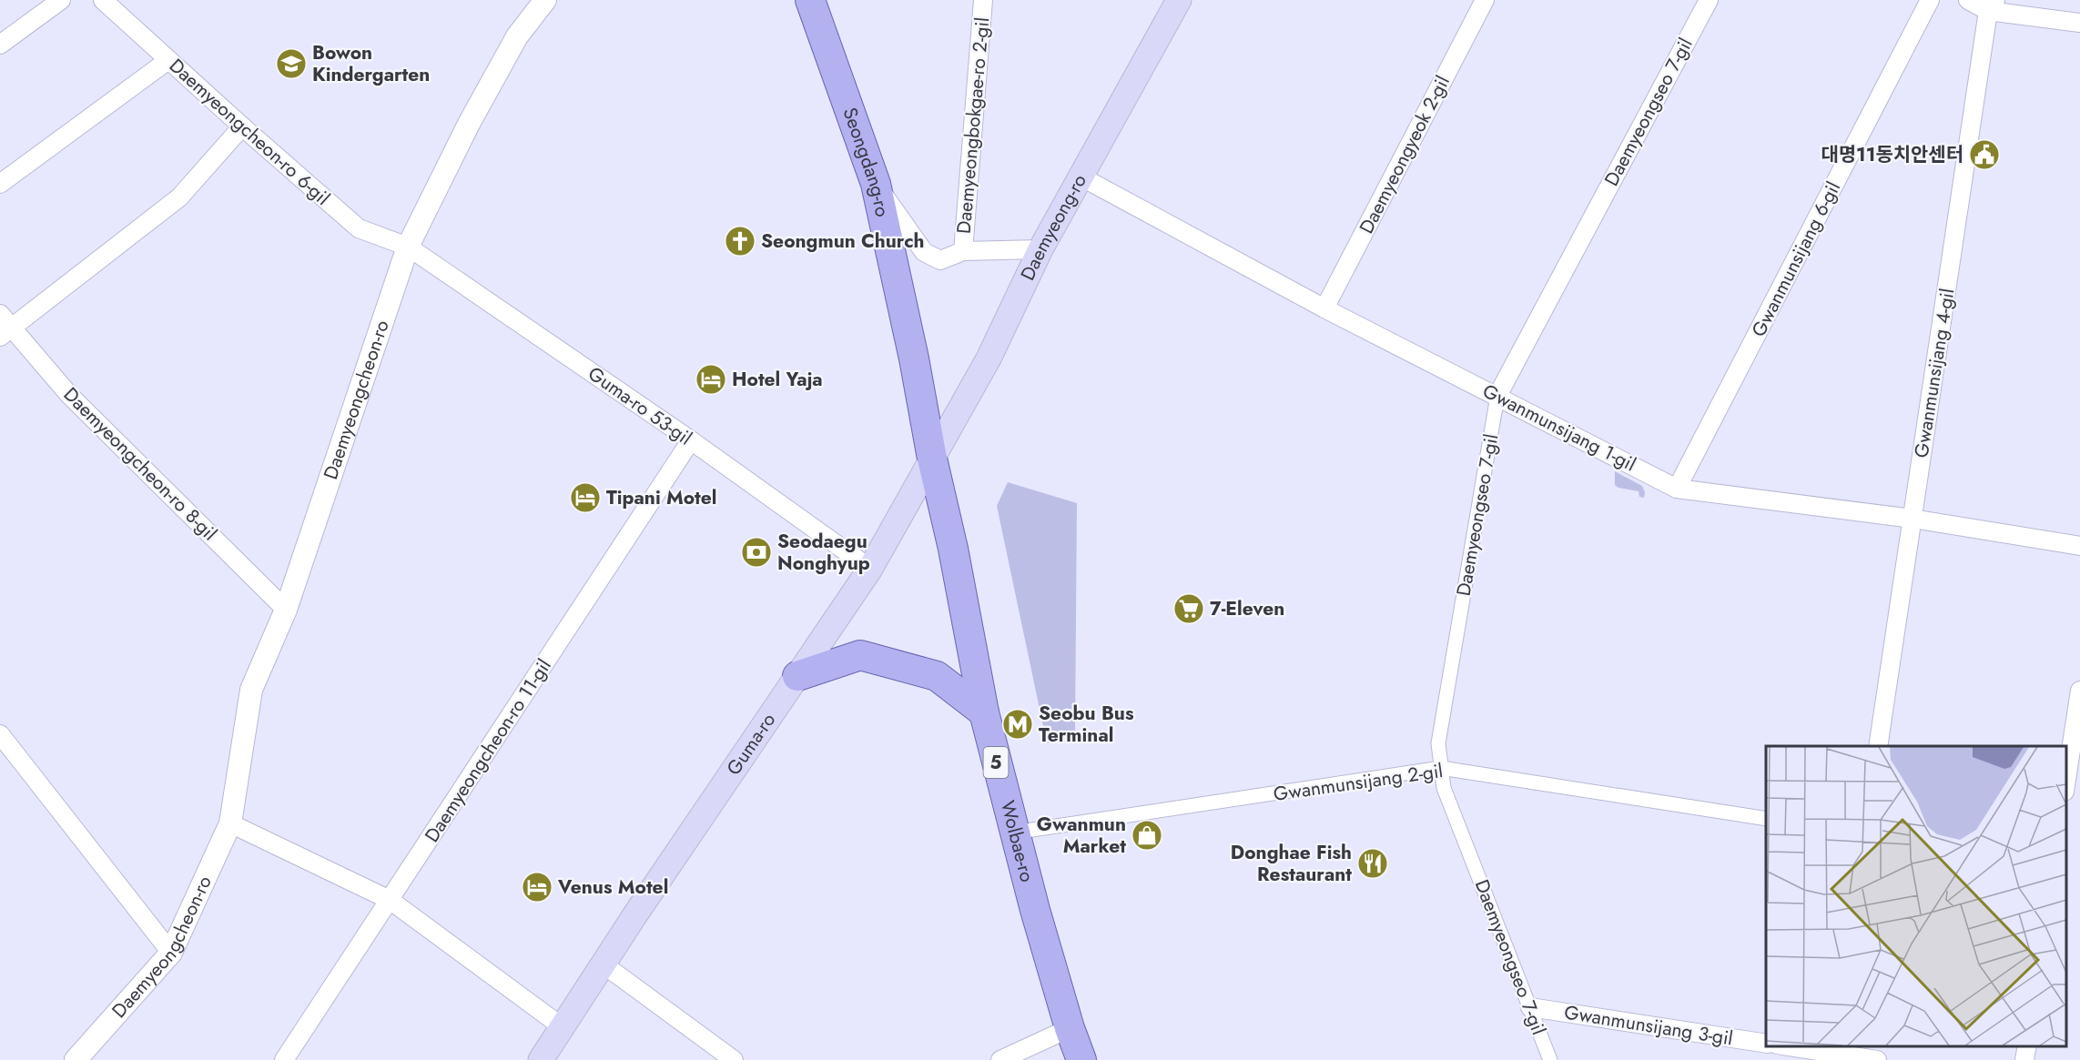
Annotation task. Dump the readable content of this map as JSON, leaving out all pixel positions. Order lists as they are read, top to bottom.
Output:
{
  "streets": {
    "main road": [
      "Seongdang-ro",
      "Daemyeong-ro",
      "Guma-ro",
      "5",
      "Wolbae-ro"
    ],
    "street": [
      "Daemyeongseo 7-gil",
      "Daemyeongbokgae-ro 2-gil",
      "Daemyeongcheon-ro 6-gil",
      "Daemyeongyeok 2-gil",
      "Gwanmunsijang 6-gil",
      "Gwanmunsijang 4-gil",
      "Daemyeongcheon-ro",
      "Guma-ro 53-gil",
      "Gwanmunsijang 1-gil",
      "Daemyeongcheon-ro 8-gil",
      "Daemyeongcheon-ro 11-gil",
      "Gwanmunsijang 2-gil",
      "Gwanmunsijang 3-gil"
    ]
  },
  "crossings": [
    ["Daemyeongseo 7-gil", "Gwanmunsijang 1-gil"],
    ["Daemyeongseo 7-gil", "Gwanmunsijang 2-gil"],
    ["Daemyeongseo 7-gil", "Gwanmunsijang 3-gil"],
    ["Daemyeongcheon-ro 6-gil", "Daemyeongcheon-ro"],
    ["Daemyeongcheon-ro 6-gil", "Guma-ro 53-gil"],
    ["Daemyeongyeok 2-gil", "Gwanmunsijang 1-gil"],
    ["Seongdang-ro", "Daemyeong-ro"],
    ["Seongdang-ro", "Guma-ro"],
    ["Seongdang-ro", "Wolbae-ro"],
    ["Daemyeong-ro", "Gwanmunsijang 1-gil"],
    ["Daemyeong-ro", "Guma-ro"],
    ["Daemyeong-ro", "Wolbae-ro"],
    ["Gwanmunsijang 6-gil", "Gwanmunsijang 1-gil"],
    ["Gwanmunsijang 4-gil", "Gwanmunsijang 1-gil"],
    ["Daemyeongcheon-ro", "Guma-ro 53-gil"],
    ["Daemyeongcheon-ro", "Daemyeongcheon-ro 8-gil"],
    ["Guma-ro 53-gil", "Guma-ro"],
    ["Guma-ro 53-gil", "Daemyeongcheon-ro 11-gil"],
    ["Guma-ro", "Wolbae-ro"],
    ["Gwanmunsijang 2-gil", "Wolbae-ro"]
  ],
  "places": {
    "school or university": ["Bowon Kindergarten"],
    "public building": ["대명11동치안센터"],
    "church": ["Seongmun Church"],
    "hotel": ["Hotel Yaja", "Tipani Motel", "Venus Motel"],
    "bank": ["Seodaegu Nonghyup"],
    "supermarket": ["7-Eleven"],
    "metro station": ["Seobu Bus Terminal"],
    "shop": ["Gwanmun Market"],
    "restaurant": ["Donghae Fish Restaurant"]
  }
}
